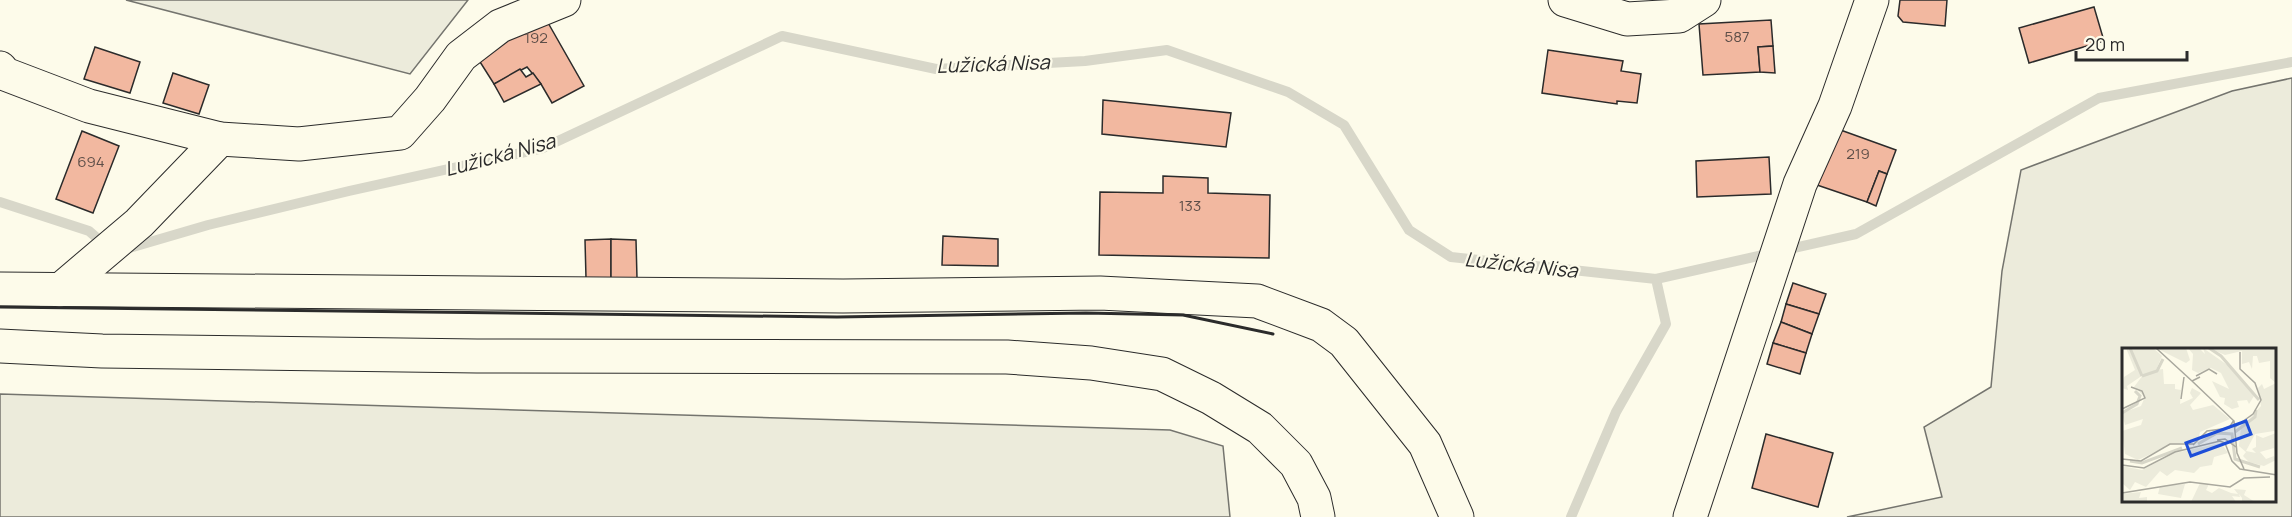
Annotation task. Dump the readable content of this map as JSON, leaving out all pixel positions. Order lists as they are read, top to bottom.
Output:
{
  "water": ["Lužická Nisa"],
  "house_numbers": [
    "587",
    "192",
    "219",
    "694",
    "133"
  ],
  "scale_bar": "20 m"
}
